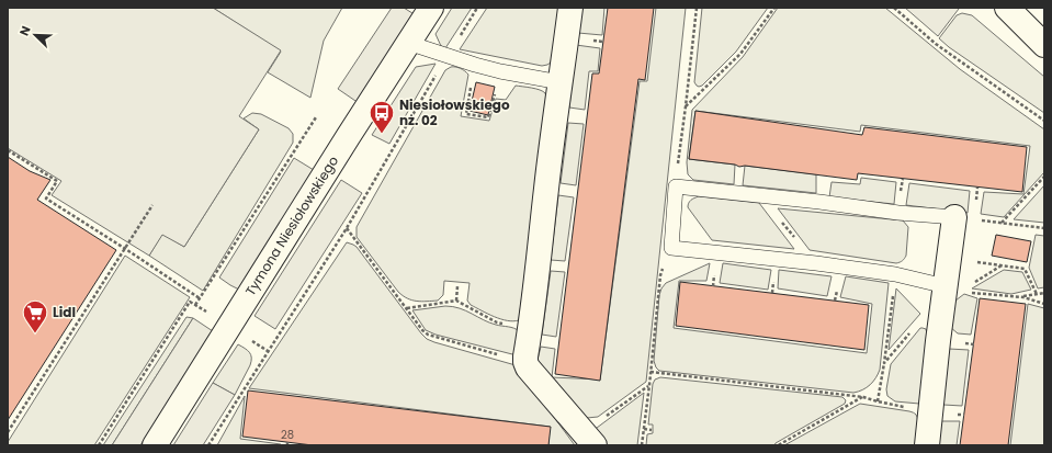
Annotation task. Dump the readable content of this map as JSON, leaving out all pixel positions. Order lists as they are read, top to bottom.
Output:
{
  "streets": {
    "street": ["Tymona Niesiołowskiego"]
  },
  "places": {
    "bus stop": ["Niesiołowskiego nż. 02"],
    "supermarket": ["Lidl"]
  },
  "house_numbers": ["28"],
  "north": "top left"
}
